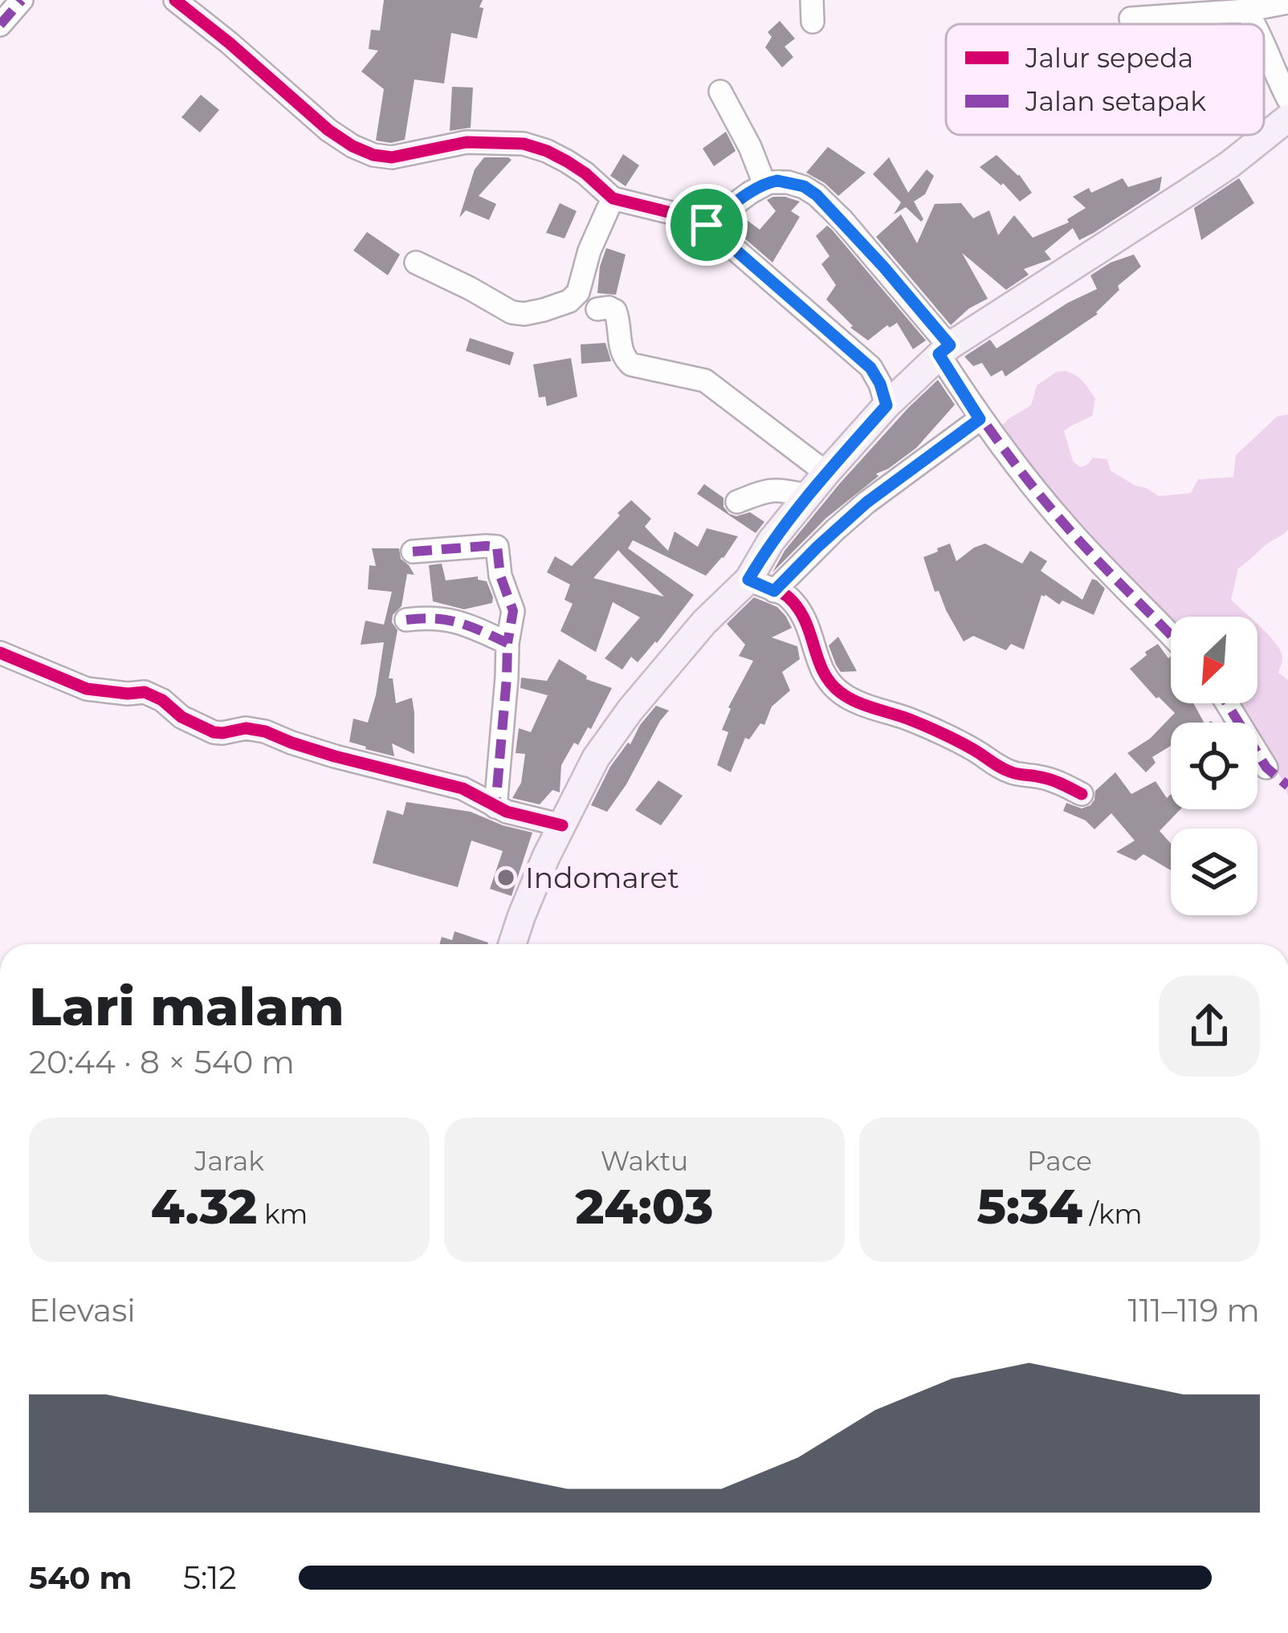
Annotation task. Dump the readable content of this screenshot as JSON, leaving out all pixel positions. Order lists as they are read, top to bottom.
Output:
{
  "places": ["Indomaret"],
  "legend": ["Jalur sepeda", "Jalan setapak"],
  "north": "bottom left",
  "page": {
    "heading": ["Lari malam", "20:44 · 8 × 540 m"],
    "stats": [
      ["Jarak", "4.32 km"],
      ["Waktu", "24:03"],
      ["Pace", "5:34 /km"]
    ],
    "chart": ["Elevasi", "111–119 m"],
    "list": [
      {
        "name": "540 m",
        "note": "5:12"
      }
    ]
  }
}
